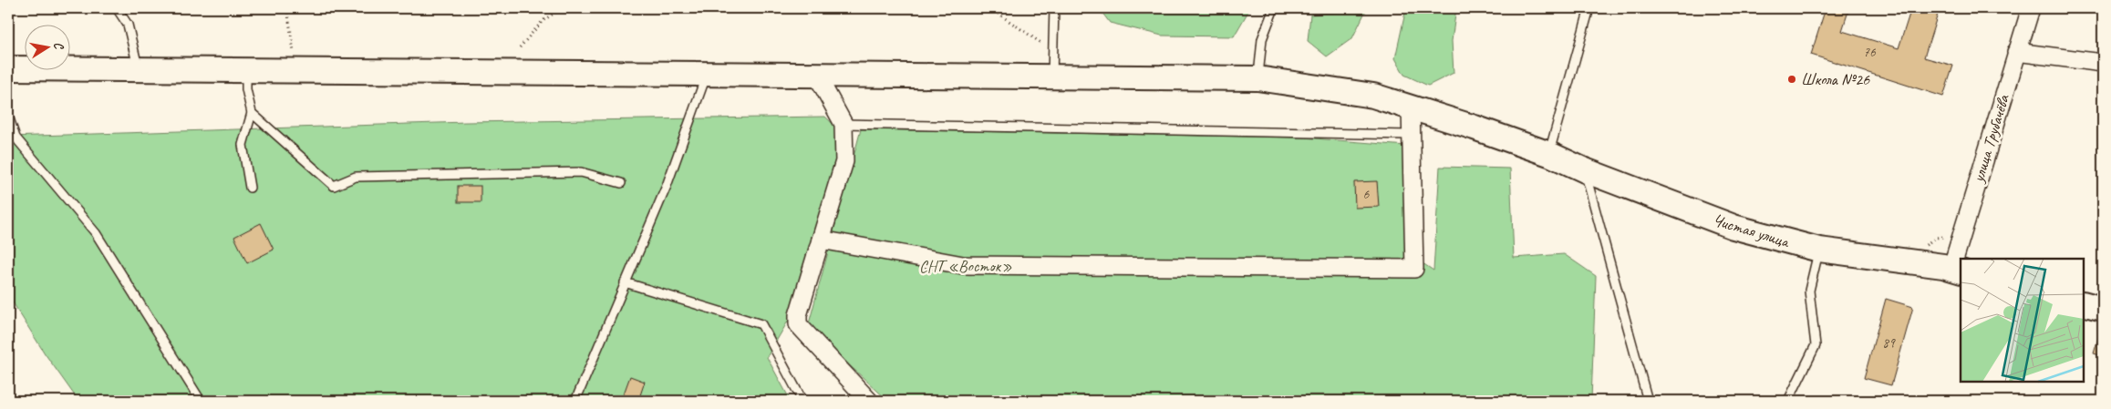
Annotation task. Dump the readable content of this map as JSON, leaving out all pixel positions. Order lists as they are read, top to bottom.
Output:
{
  "streets": {
    "main road": ["Чистая улица"],
    "street": ["улица Трубачёва"]
  },
  "crossings": [
    ["улица Трубачёва", "Чистая улица"]
  ],
  "parks": ["СНТ «Восток»"],
  "places": ["Школа №26"],
  "house_numbers": ["76", "6", "89"],
  "north": "right"
}
